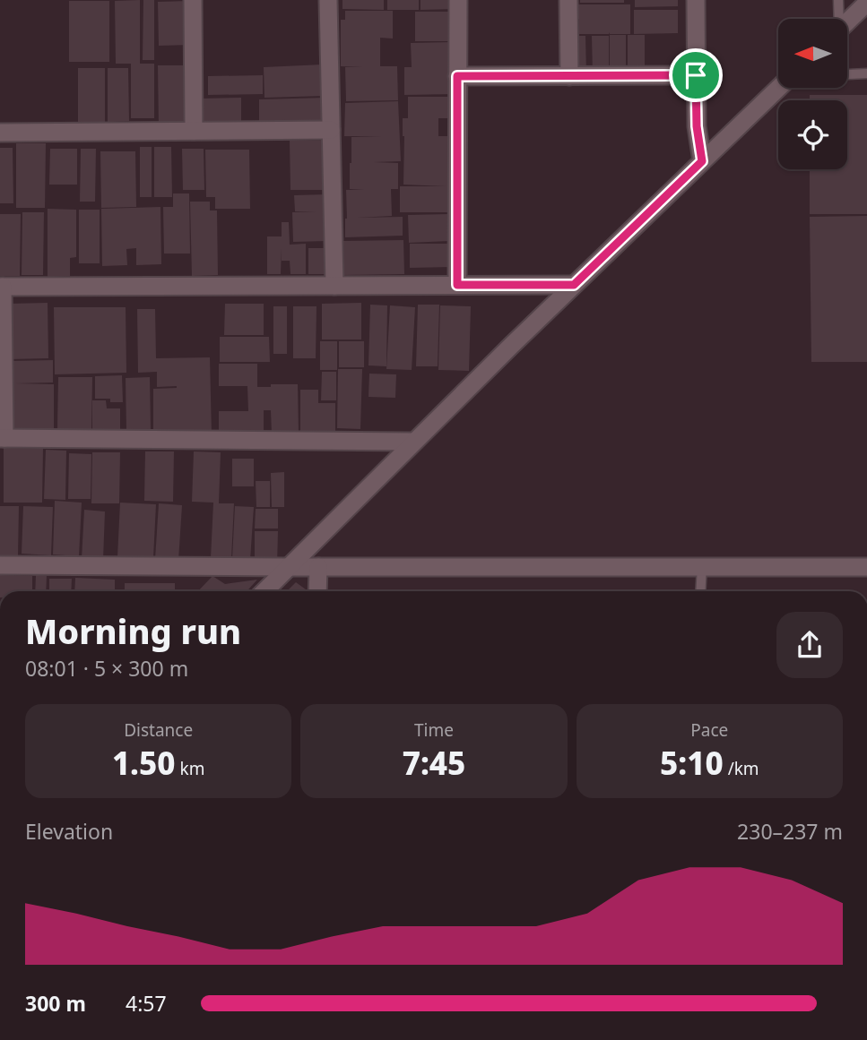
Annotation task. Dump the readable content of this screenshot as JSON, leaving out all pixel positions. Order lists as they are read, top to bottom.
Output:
{
  "north": "left",
  "page": {
    "heading": ["Morning run", "08:01 · 5 × 300 m"],
    "stats": [
      ["Distance", "1.50 km"],
      ["Time", "7:45"],
      ["Pace", "5:10 /km"]
    ],
    "chart": ["Elevation", "230–237 m"],
    "list": [
      {
        "name": "300 m",
        "note": "4:57"
      }
    ]
  }
}
